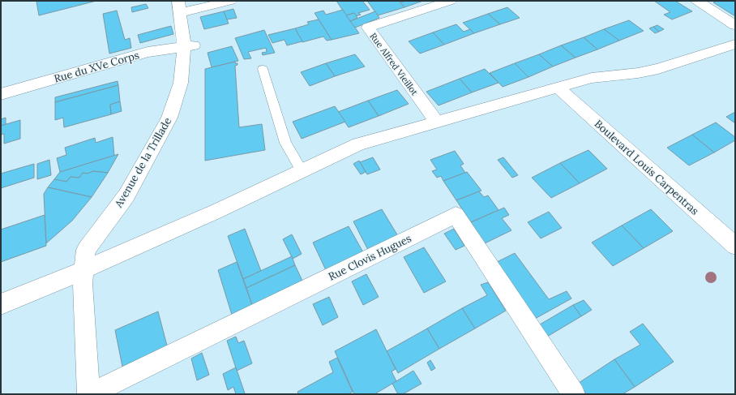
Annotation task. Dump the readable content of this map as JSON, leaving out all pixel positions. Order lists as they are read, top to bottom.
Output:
{
  "streets": {
    "street": [
      "Rue Alfred Vieillot",
      "Rue du XVe Corps",
      "Avenue de la Trillade",
      "Boulevard Louis Carpentras",
      "Rue Clovis Hugues"
    ]
  },
  "crossings": [
    ["Rue du XVe Corps", "Avenue de la Trillade"],
    ["Avenue de la Trillade", "Rue Clovis Hugues"]
  ]
}
